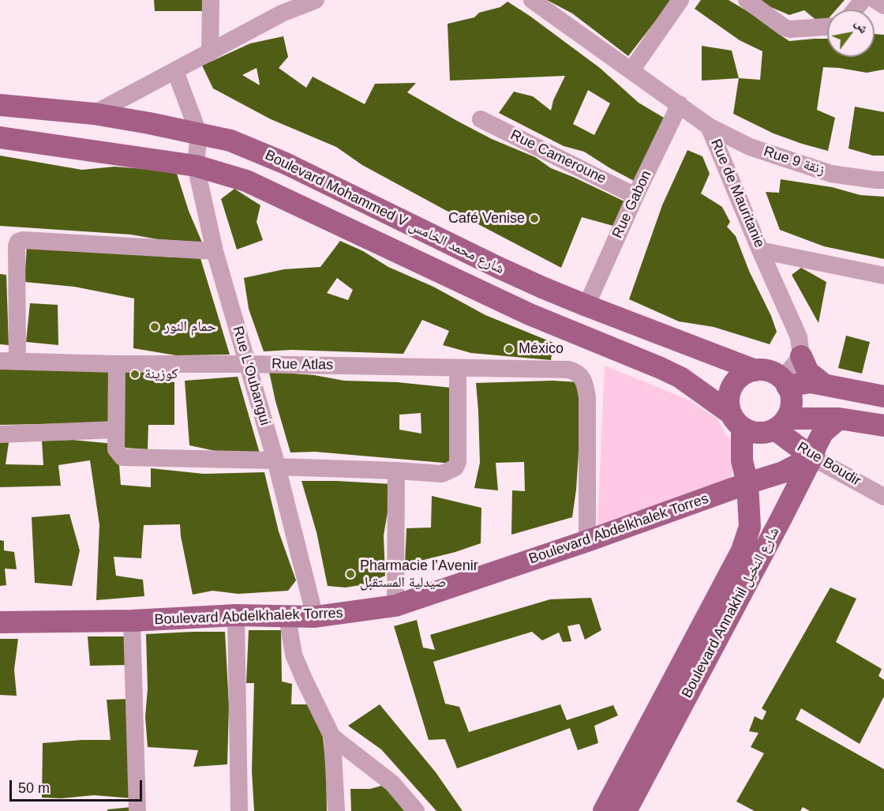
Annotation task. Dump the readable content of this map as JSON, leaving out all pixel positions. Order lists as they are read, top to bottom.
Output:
{
  "streets": {
    "main road": [
      "Boulevard Mohammed V شارع محمد الخامس",
      "Rue Boudir",
      "Boulevard Abdelkhalek Torres",
      "Boulevard Annakhil شارع النخيل"
    ],
    "street": [
      "Rue Cameroune",
      "Rue 9 زنقة",
      "Rue de Mauritanie",
      "Rue Gabon",
      "Rue Atlas",
      "Rue L'Oubangui"
    ]
  },
  "crossings": [
    ["Rue Cameroune", "Rue Gabon"],
    ["Rue 9 زنقة", "Rue de Mauritanie"],
    ["Rue de Mauritanie", "Rue Gabon"],
    ["Rue Gabon", "Boulevard Mohammed V شارع محمد الخامس"],
    ["Boulevard Mohammed V شارع محمد الخامس", "Rue L'Oubangui"],
    ["Boulevard Mohammed V شارع محمد الخامس", "Rue Boudir"],
    ["Boulevard Mohammed V شارع محمد الخامس", "Boulevard Annakhil شارع النخيل"],
    ["Rue Atlas", "Rue L'Oubangui"],
    ["Rue Atlas", "Boulevard Abdelkhalek Torres"],
    ["Rue L'Oubangui", "Boulevard Abdelkhalek Torres"],
    ["Rue Boudir", "Boulevard Abdelkhalek Torres"],
    ["Rue Boudir", "Boulevard Annakhil شارع النخيل"],
    ["Boulevard Abdelkhalek Torres", "Boulevard Annakhil شارع النخيل"]
  ],
  "places": [
    "Café Venise",
    "حمام النور",
    "México",
    "كوزينة",
    "Pharmacie l’Avenir صيدلية المستقبل"
  ],
  "scale_bar": "50 m",
  "north": "top right"
}
